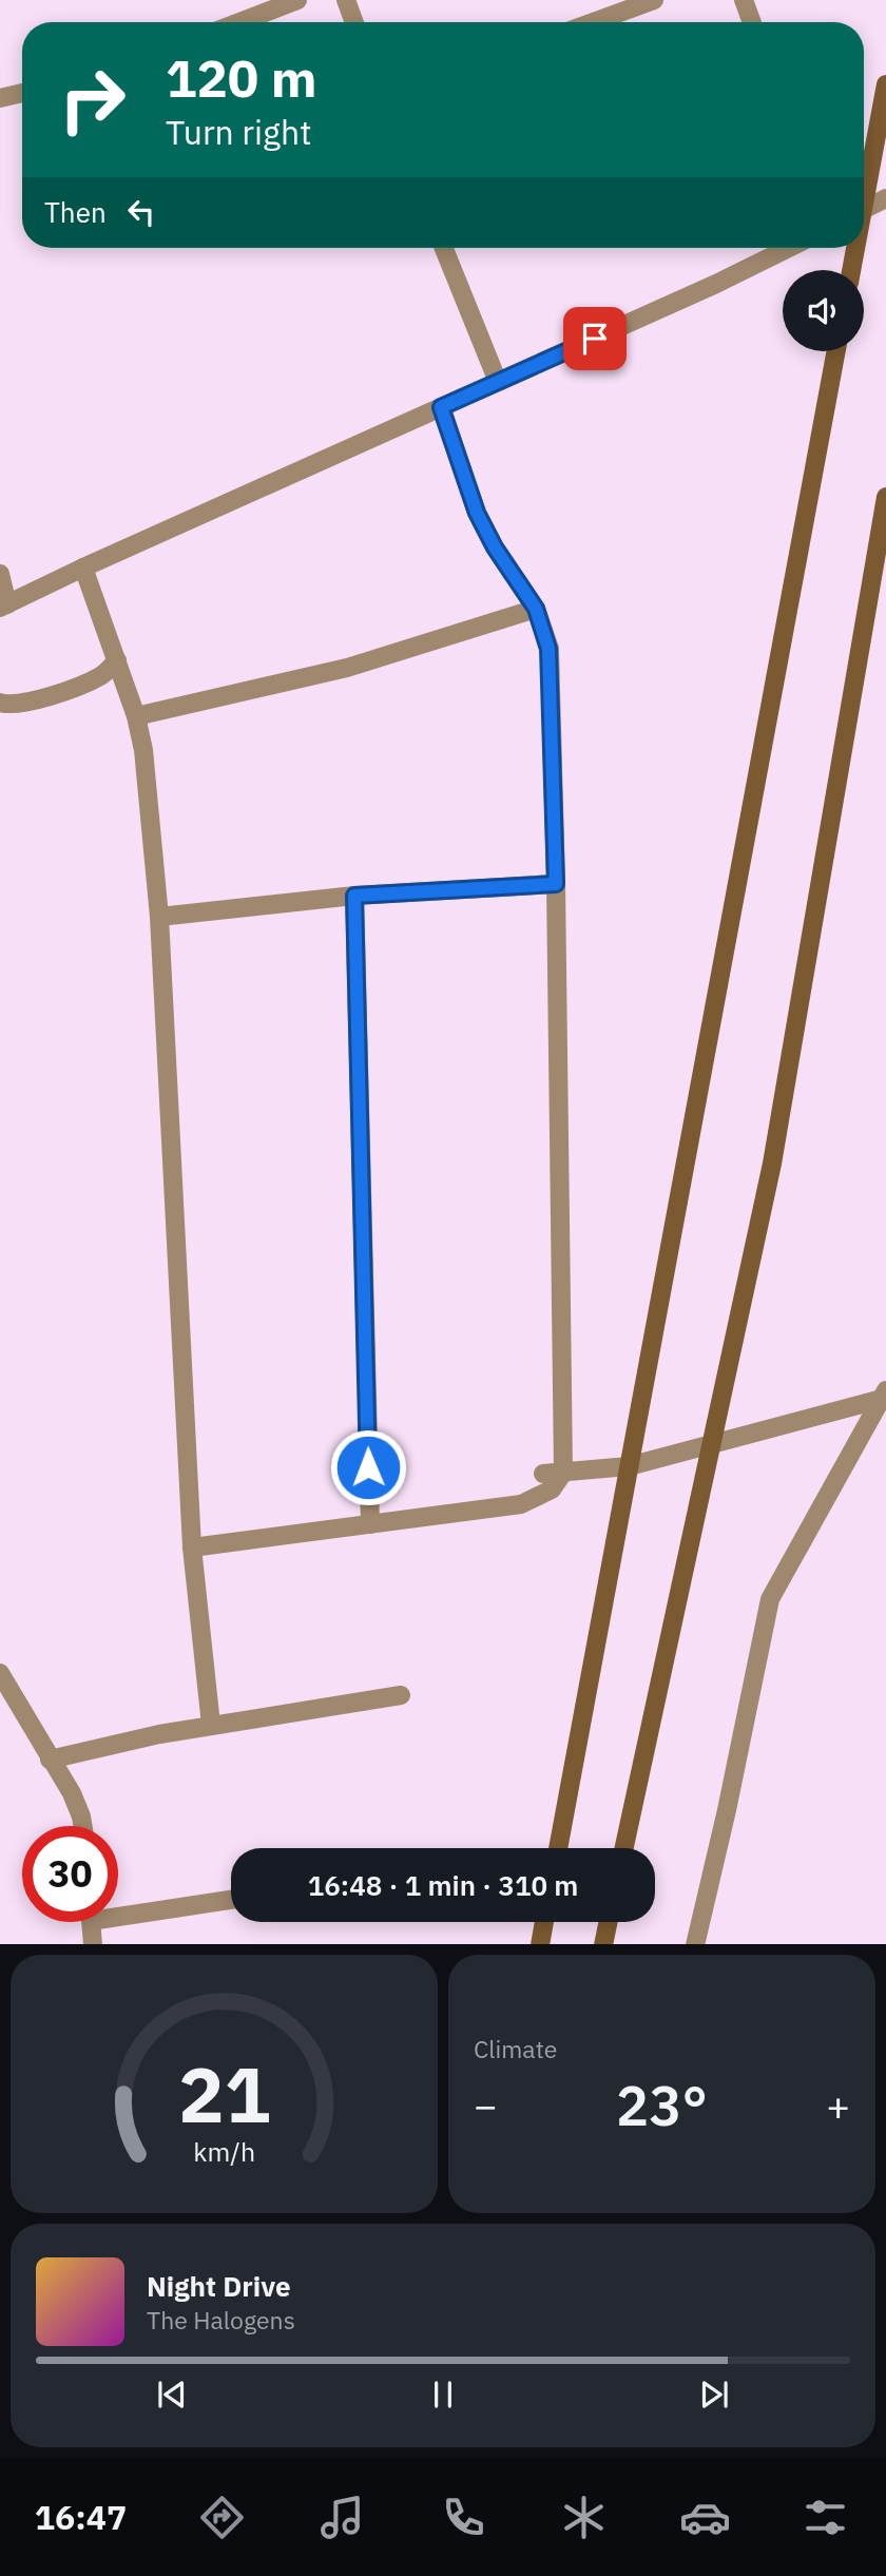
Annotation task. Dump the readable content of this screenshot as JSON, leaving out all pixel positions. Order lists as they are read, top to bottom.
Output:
{
  "page": {
    "turn": ["120 m", "Turn right"],
    "then": "Then",
    "limit": "30",
    "trip": "16:48 · 1 min · 310 m",
    "tile": "Climate",
    "heat": ["−", "23°", "+"],
    "song": ["Night Drive", "The Halogens"],
    "tabs": "16:47",
    "gauge": ["21", "km/h"]
  }
}
